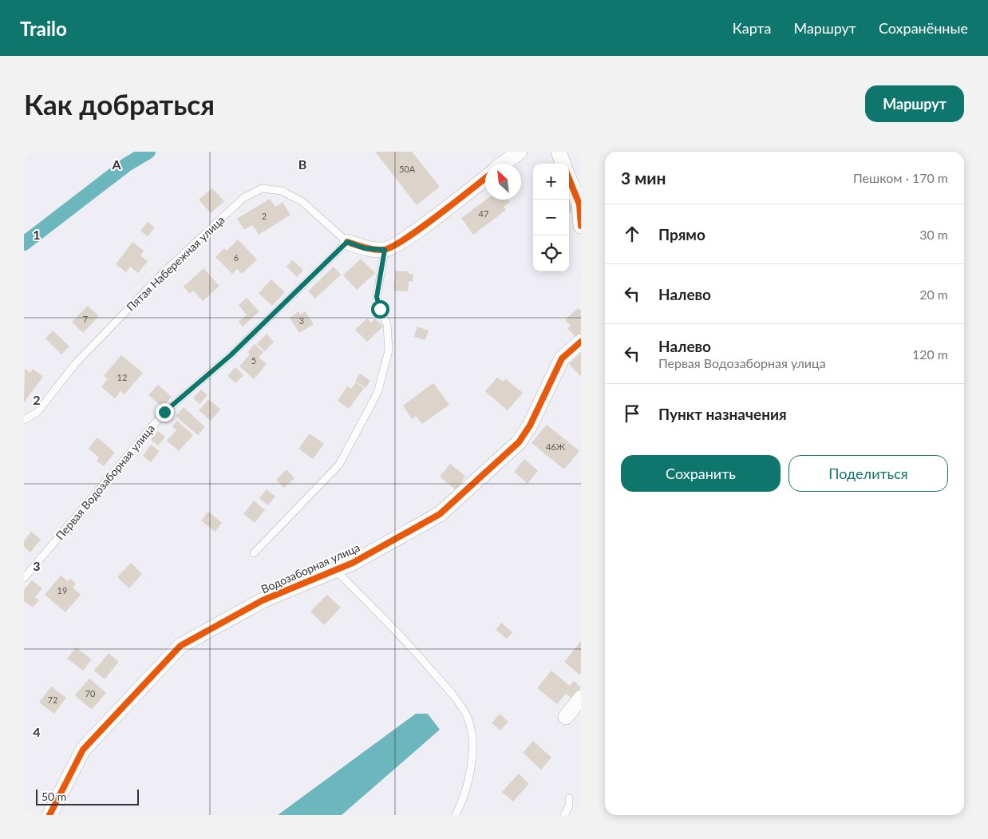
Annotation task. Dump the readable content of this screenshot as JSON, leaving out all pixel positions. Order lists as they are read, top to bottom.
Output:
{
  "streets": {
    "street": ["Водозаборная улица"],
    "lane": ["Пятая Набережная улица", "Первая Водозаборная улица"]
  },
  "crossings": [
    ["Пятая Набережная улица", "Первая Водозаборная улица"]
  ],
  "house_numbers": [
    "50А",
    "47",
    "2",
    "6",
    "7",
    "3",
    "5",
    "12",
    "46Ж",
    "19",
    "70",
    "72"
  ],
  "scale_bar": "50 m",
  "north": "top left",
  "page": {
    "header": "Trailo",
    "nav": ["Карта", "Маршрут", "Сохранённые"],
    "buttons": [
      "Маршрут",
      ["Сохранить", "Поделиться"]
    ],
    "title": "Как добраться",
    "heading": ["3 мин", "Пешком · 170 m"],
    "map_buttons": ["+", "−"],
    "list": [
      ["Прямо", "30 m"],
      ["Налево", "20 m"],
      ["Налево", "Первая Водозаборная улица", "120 m"],
      "Пункт назначения"
    ],
    "scale": "50 m"
  },
  "grid": {
    "columns": ["A", "B"],
    "rows": [
      "1",
      "2",
      "3",
      "4"
    ]
  }
}
